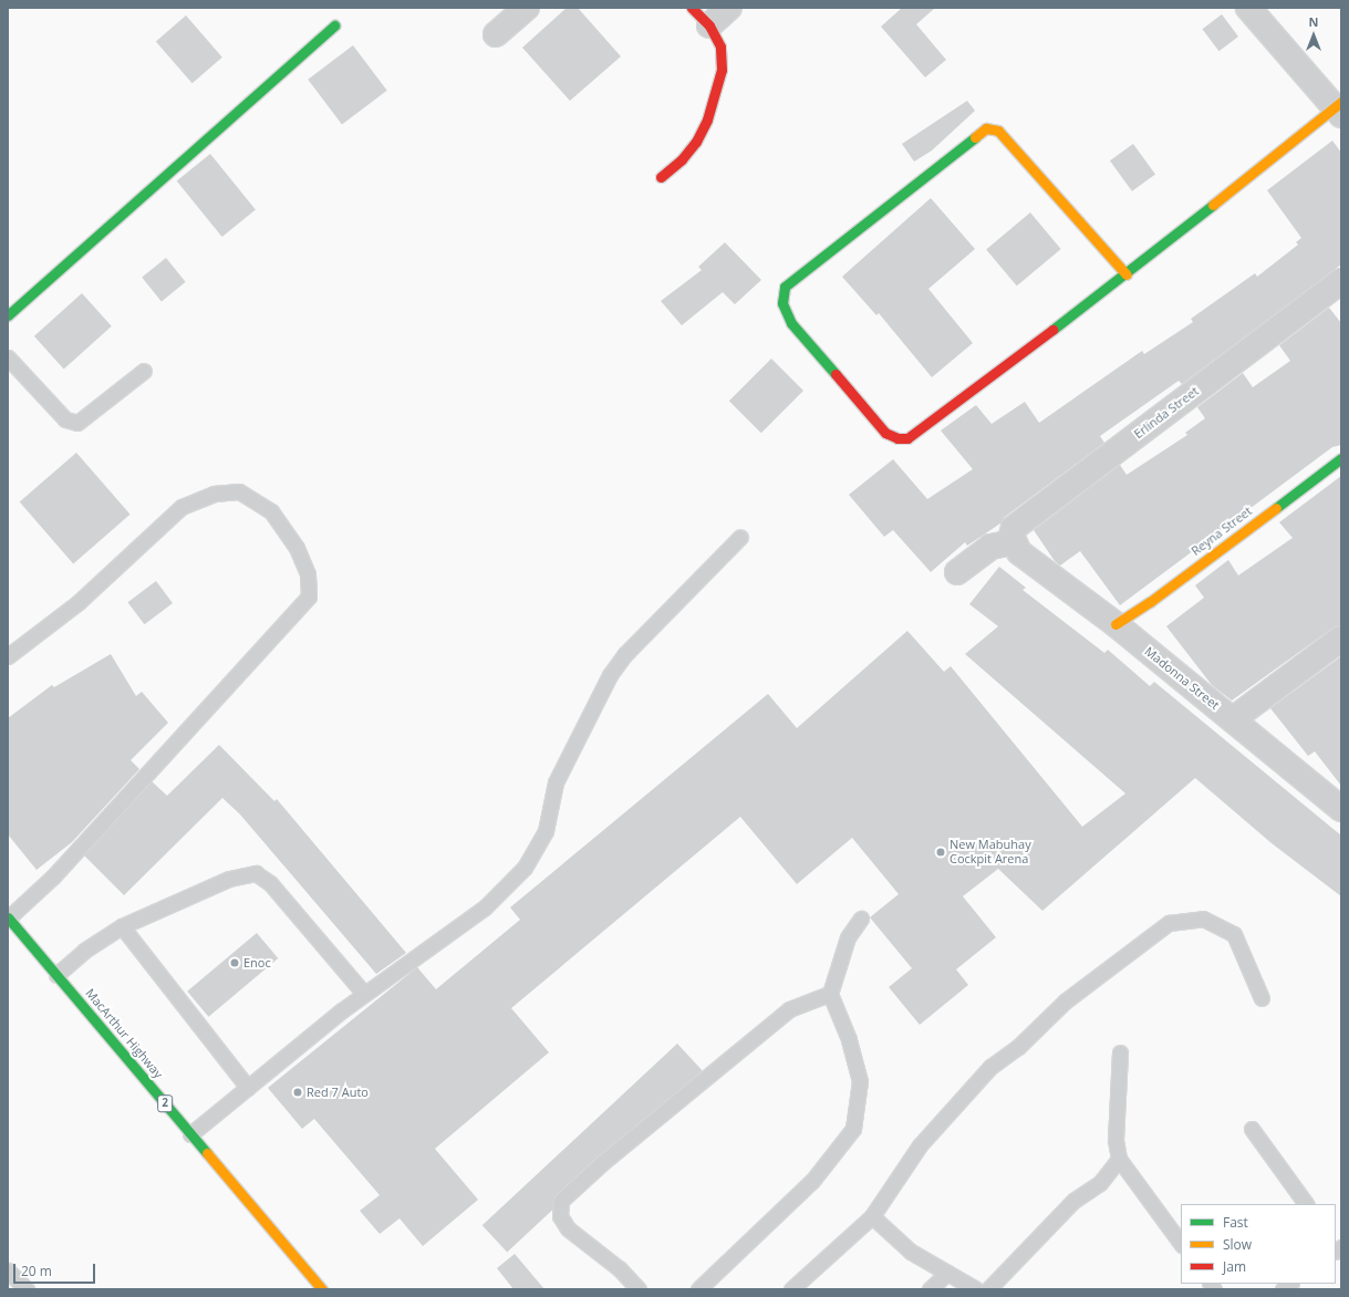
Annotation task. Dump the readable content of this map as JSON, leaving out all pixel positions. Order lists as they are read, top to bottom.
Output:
{
  "streets": {
    "main road": ["Reyna Street", "MacArthur Highway", "2"],
    "street": ["Erlinda Street", "Madonna Street"]
  },
  "crossings": [
    ["Erlinda Street", "Madonna Street"],
    ["Reyna Street", "Madonna Street"]
  ],
  "places": ["New Mabuhay Cockpit Arena", "Enoc", "Red 7 Auto"],
  "legend": ["Fast", "Slow", "Jam"],
  "scale_bar": "20 m",
  "north": "top"
}
